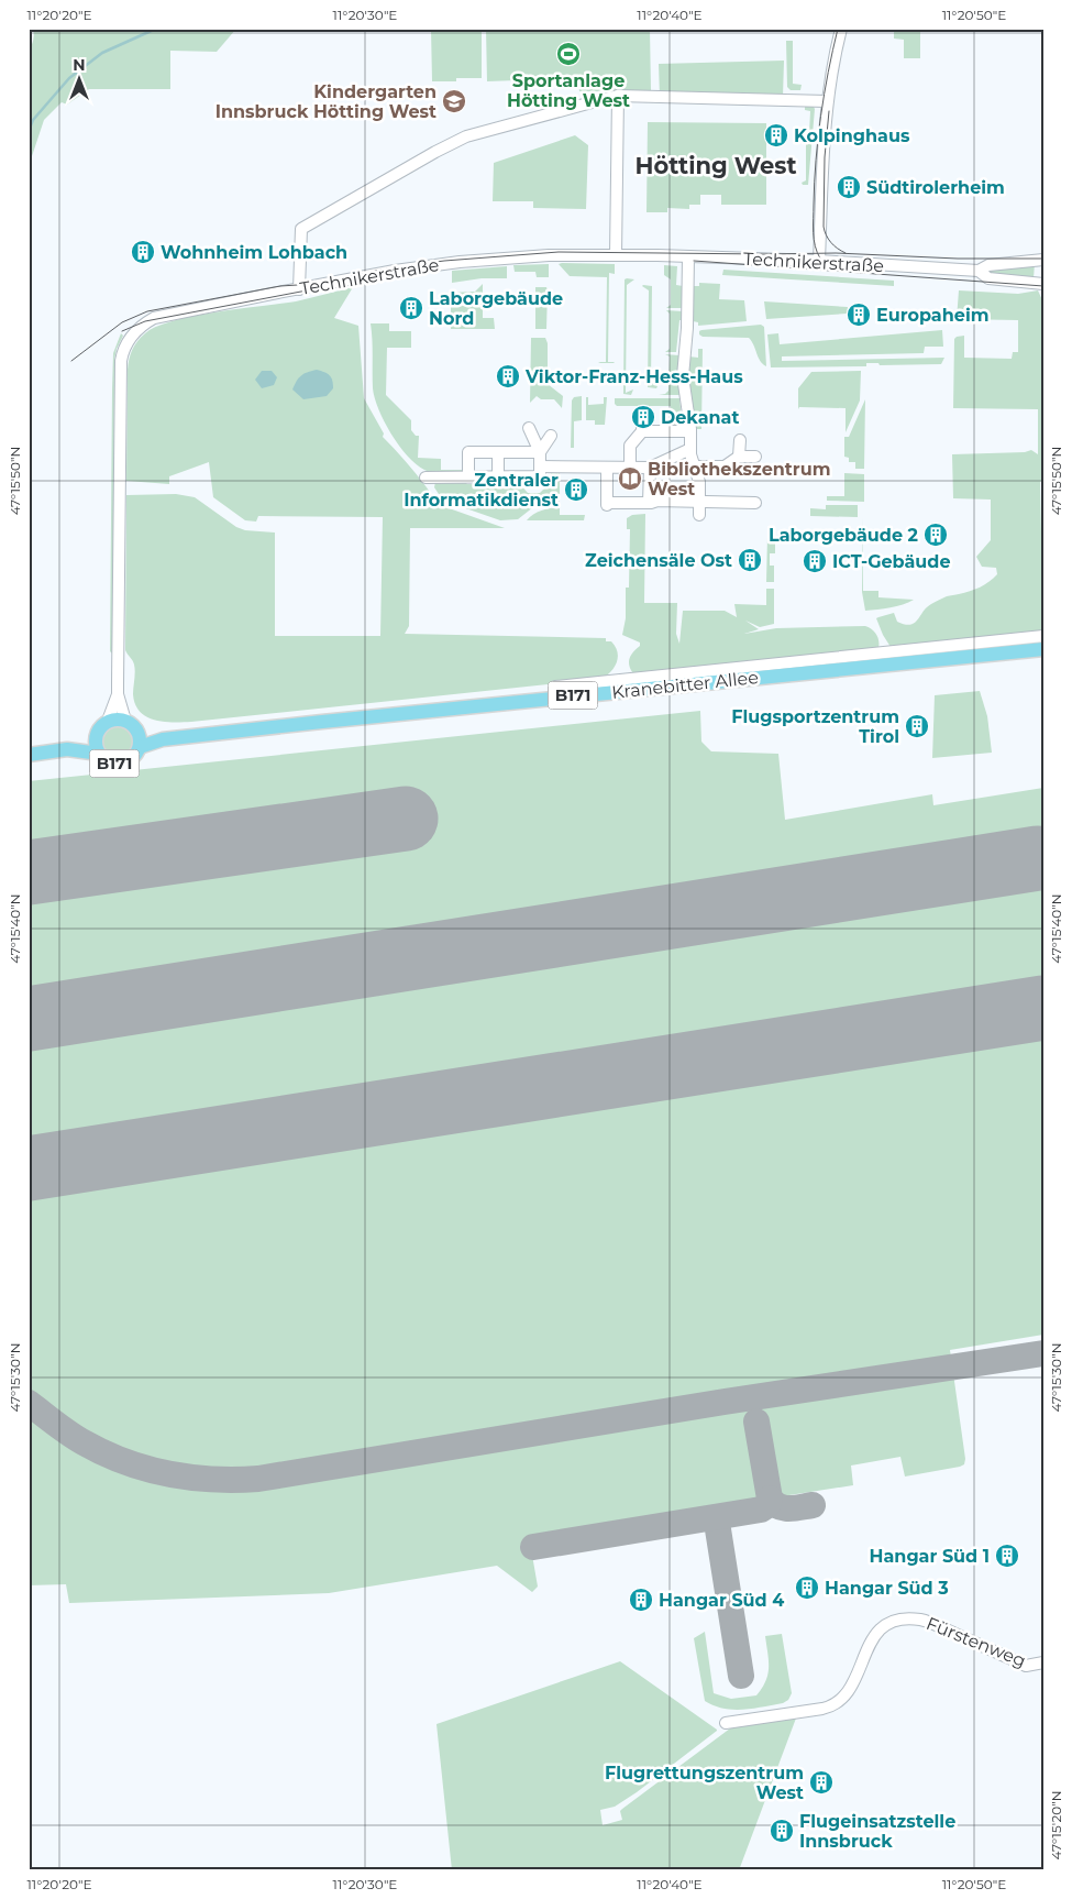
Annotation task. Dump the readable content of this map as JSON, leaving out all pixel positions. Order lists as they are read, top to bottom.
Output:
{
  "streets": {
    "main road": ["Kranebitter Allee", "B171"],
    "street": ["Technikerstraße", "Fürstenweg"]
  },
  "crossings": [
    ["Technikerstraße", "Kranebitter Allee"],
    ["Technikerstraße", "B171"],
    ["Kranebitter Allee", "B171"]
  ],
  "districts": ["Hötting West"],
  "places": {
    "sports": ["Sportanlage Hötting West"],
    "school or university": ["Kindergarten Innsbruck Hötting West"],
    "building": [
      "Kolpinghaus",
      "Südtirolerheim",
      "Wohnheim Lohbach",
      "Laborgebäude Nord",
      "Europaheim",
      "Viktor-Franz-Hess-Haus",
      "Dekanat",
      "Zentraler Informatikdienst",
      "Laborgebäude 2",
      "Zeichensäle Ost",
      "ICT-Gebäude",
      "Flugsportzentrum Tirol",
      "Hangar Süd 1",
      "Hangar Süd 3",
      "Hangar Süd 4",
      "Flugrettungszentrum West",
      "Flugeinsatzstelle Innsbruck"
    ],
    "library": ["Bibliothekszentrum West"]
  },
  "north": "top",
  "coordinates": [
    "11°20'20\"E",
    "11°20'30\"E",
    "11°20'40\"E",
    "11°20'50\"E",
    "47°15'50\"N",
    "47°15'40\"N",
    "47°15'30\"N",
    "47°15'20\"N"
  ]
}
